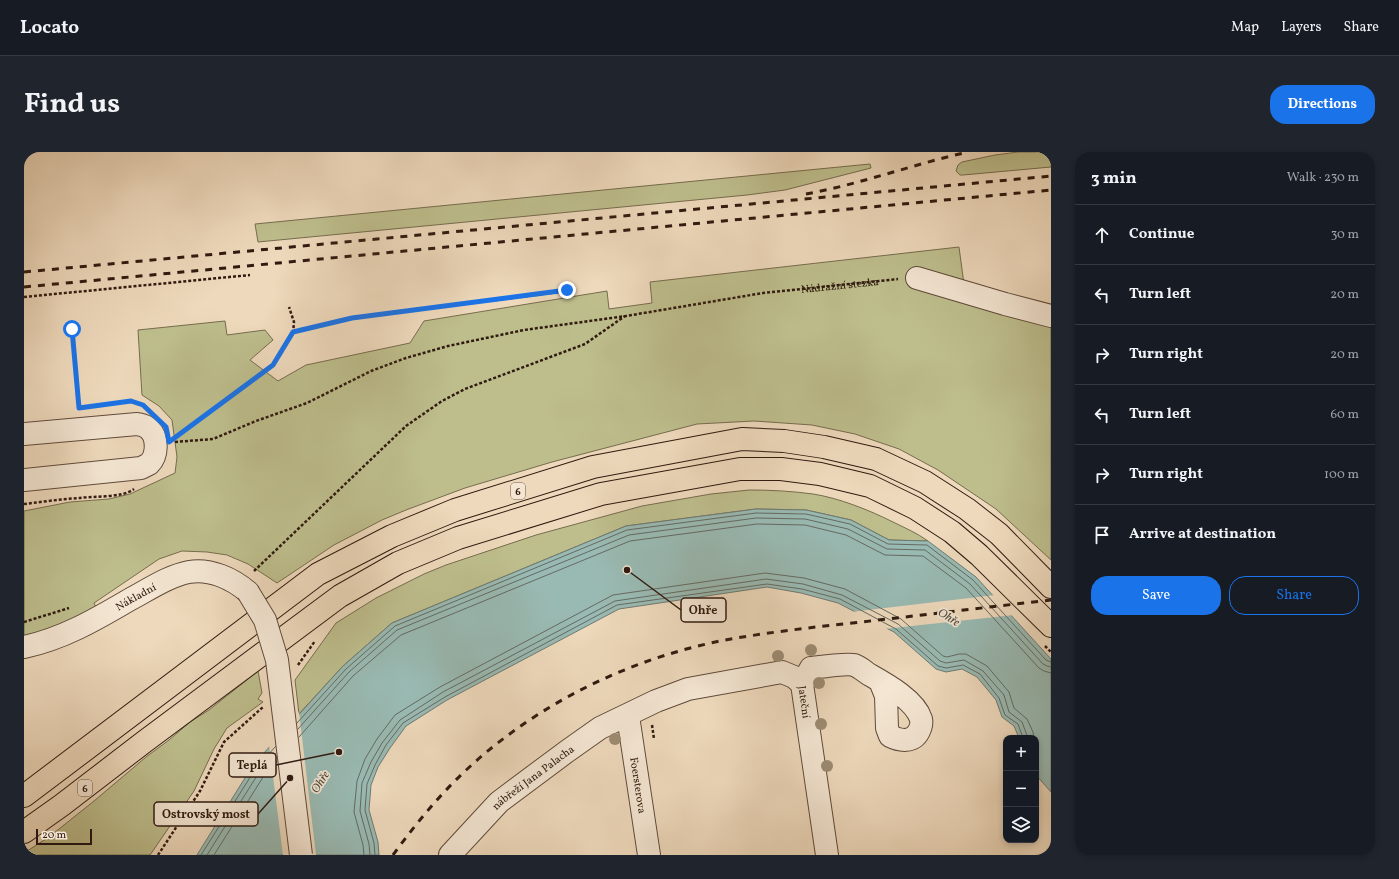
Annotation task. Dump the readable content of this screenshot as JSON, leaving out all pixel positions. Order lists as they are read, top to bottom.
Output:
{
  "streets": {
    "highway": ["6"],
    "street": [
      "Nákladní",
      "Jateční",
      "nábřeží Jana Palacha",
      "Foersterova"
    ],
    "path": ["Nádražní stezka"]
  },
  "crossings": [
    ["Jateční", "nábřeží Jana Palacha"],
    ["Jateční", "Foersterova"],
    ["nábřeží Jana Palacha", "Foersterova"]
  ],
  "water": ["Ohře"],
  "places": ["Ohře", "Teplá", "Ostrovský most"],
  "scale_bar": "20 m",
  "page": {
    "header": "Locato",
    "nav": ["Map", "Layers", "Share"],
    "title": "Find us",
    "buttons": [
      "Directions",
      ["Save", "Share"]
    ],
    "heading": ["3 min", "Walk · 230 m"],
    "list": [
      ["Continue", "30 m"],
      ["Turn left", "20 m"],
      ["Turn right", "20 m"],
      ["Turn left", "60 m"],
      ["Turn right", "100 m"],
      "Arrive at destination"
    ],
    "map_buttons": ["+", "−"],
    "scale": "20 m"
  }
}
